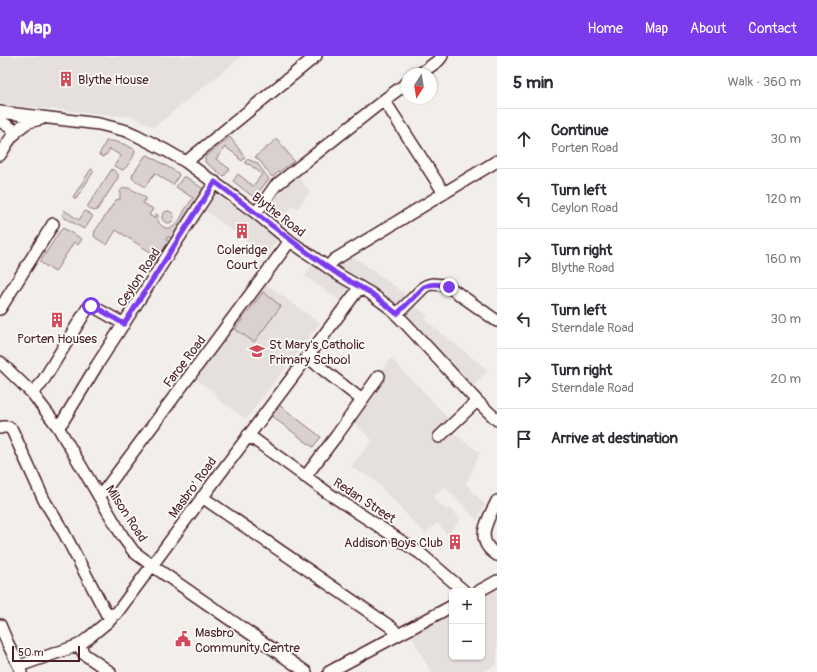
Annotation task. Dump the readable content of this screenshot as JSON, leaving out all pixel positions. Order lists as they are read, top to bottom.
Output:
{
  "streets": {
    "street": [
      "Blythe Road",
      "Ceylon Road",
      "Faroe Road",
      "Masbro' Road",
      "Redan Street",
      "Milson Road"
    ]
  },
  "crossings": [
    ["Blythe Road", "Ceylon Road"],
    ["Blythe Road", "Faroe Road"],
    ["Blythe Road", "Masbro' Road"],
    ["Ceylon Road", "Milson Road"],
    ["Faroe Road", "Milson Road"],
    ["Masbro' Road", "Redan Street"],
    ["Masbro' Road", "Milson Road"]
  ],
  "places": {
    "building": [
      "Blythe House",
      "Coleridge Court",
      "Porten Houses",
      "Addison Boys Club"
    ],
    "school or university": ["St Mary's Catholic Primary School"],
    "public building": ["Masbro Community Centre"]
  },
  "scale_bar": "50 m",
  "north": "bottom",
  "page": {
    "header": "Map",
    "nav": [
      "Home",
      "Map",
      "About",
      "Contact"
    ],
    "heading": ["5 min", "Walk · 360 m"],
    "list": [
      ["Continue", "Porten Road", "30 m"],
      ["Turn left", "Ceylon Road", "120 m"],
      ["Turn right", "Blythe Road", "160 m"],
      ["Turn left", "Sterndale Road", "30 m"],
      ["Turn right", "Sterndale Road", "20 m"],
      "Arrive at destination"
    ],
    "map_buttons": ["+", "−"],
    "scale": "50 m"
  }
}
